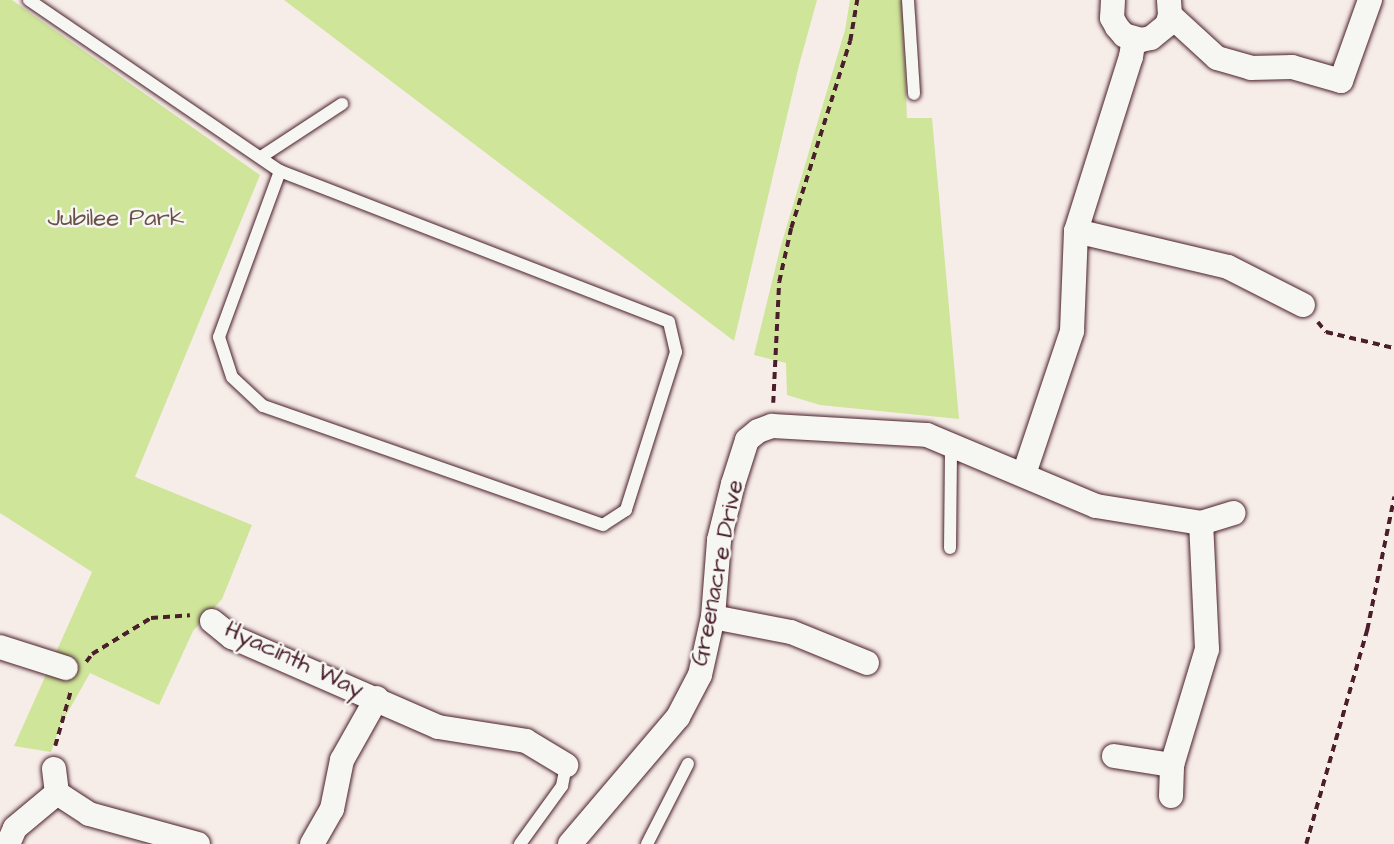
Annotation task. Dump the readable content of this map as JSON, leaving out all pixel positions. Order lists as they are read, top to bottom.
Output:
{
  "streets": {
    "street": ["Greenacre Drive", "Hyacinth Way"]
  },
  "parks": ["Jubilee Park"]
}
